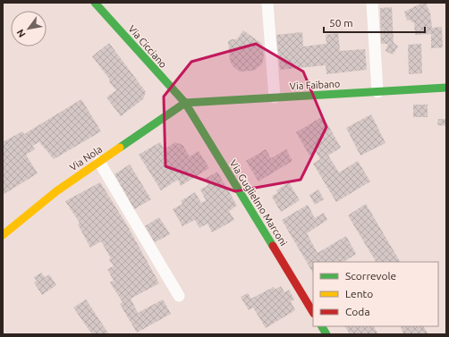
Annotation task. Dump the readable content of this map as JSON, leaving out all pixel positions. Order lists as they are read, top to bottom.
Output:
{
  "streets": {
    "street": [
      "Via Cicciano",
      "Via Faibano",
      "Via Nola",
      "Via Guglielmo Marconi"
    ]
  },
  "crossings": [
    ["Via Cicciano", "Via Faibano"],
    ["Via Cicciano", "Via Nola"],
    ["Via Cicciano", "Via Guglielmo Marconi"],
    ["Via Faibano", "Via Nola"],
    ["Via Faibano", "Via Guglielmo Marconi"],
    ["Via Nola", "Via Guglielmo Marconi"]
  ],
  "legend": ["Scorrevole", "Lento", "Coda"],
  "scale_bar": "50 m",
  "north": "bottom left"
}
